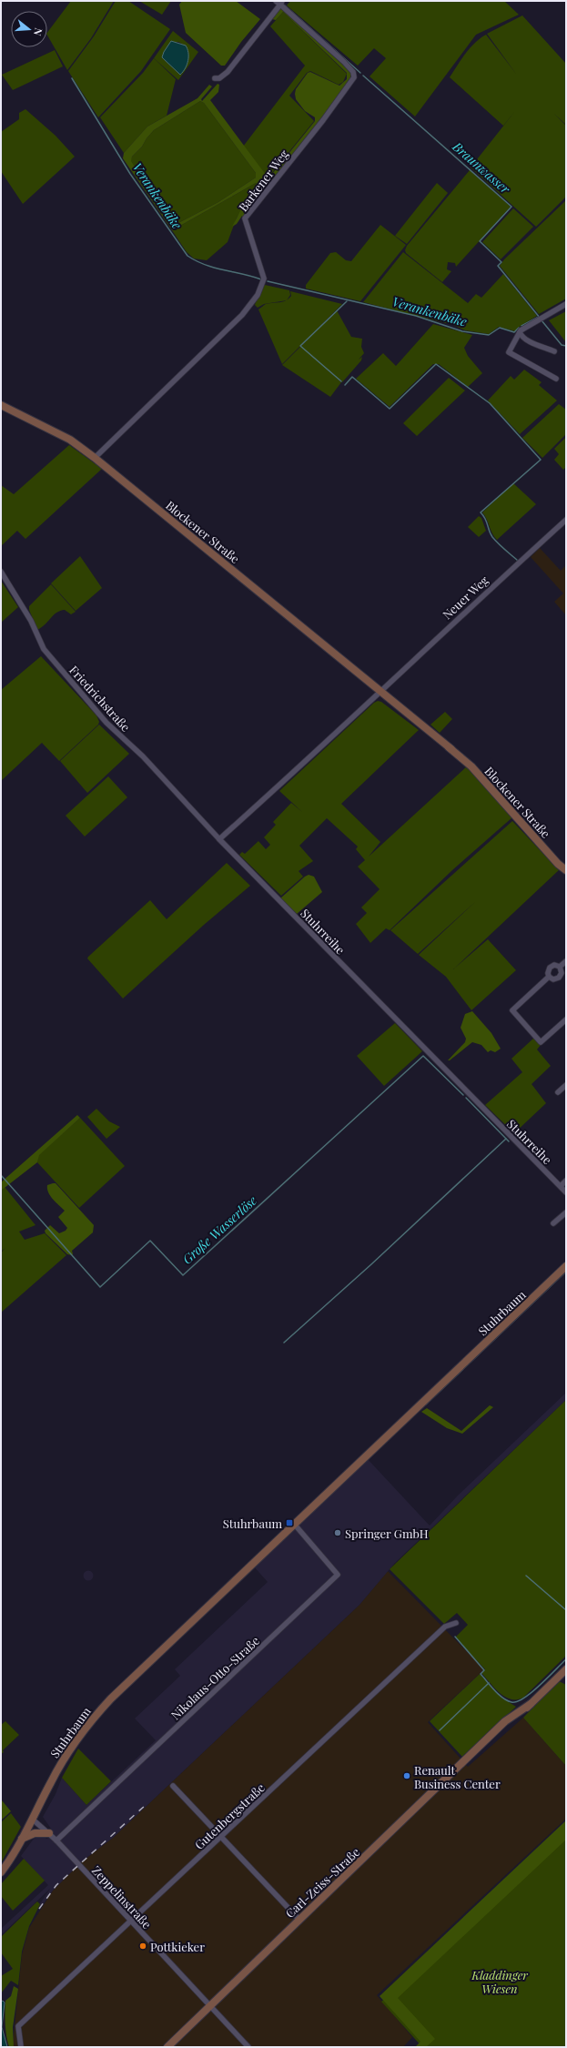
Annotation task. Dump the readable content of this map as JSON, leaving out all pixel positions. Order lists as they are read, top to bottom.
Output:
{
  "streets": {
    "street": [
      "Barkener Weg",
      "Blockener Straße",
      "Neuer Weg",
      "Friedrichstraße",
      "Stuhrreihe",
      "Stuhrbaum",
      "Nikolaus-Otto-Straße",
      "Gutenbergstraße",
      "Carl-Zeiss-Straße",
      "Zeppelinstraße"
    ]
  },
  "crossings": [
    ["Barkener Weg", "Blockener Straße"],
    ["Blockener Straße", "Neuer Weg"],
    ["Friedrichstraße", "Stuhrreihe"],
    ["Stuhrbaum", "Nikolaus-Otto-Straße"],
    ["Stuhrbaum", "Zeppelinstraße"],
    ["Nikolaus-Otto-Straße", "Zeppelinstraße"],
    ["Gutenbergstraße", "Zeppelinstraße"],
    ["Carl-Zeiss-Straße", "Zeppelinstraße"]
  ],
  "water": ["Braunwasser", "Verankenbäke", "Große Wasserlöse"],
  "parks": ["Kladdinger Wiesen"],
  "places": {
    "transit": ["Stuhrbaum"],
    "other": ["Springer GmbH", "Renault Business Center", "Pottkieker"]
  },
  "north": "right"
}
